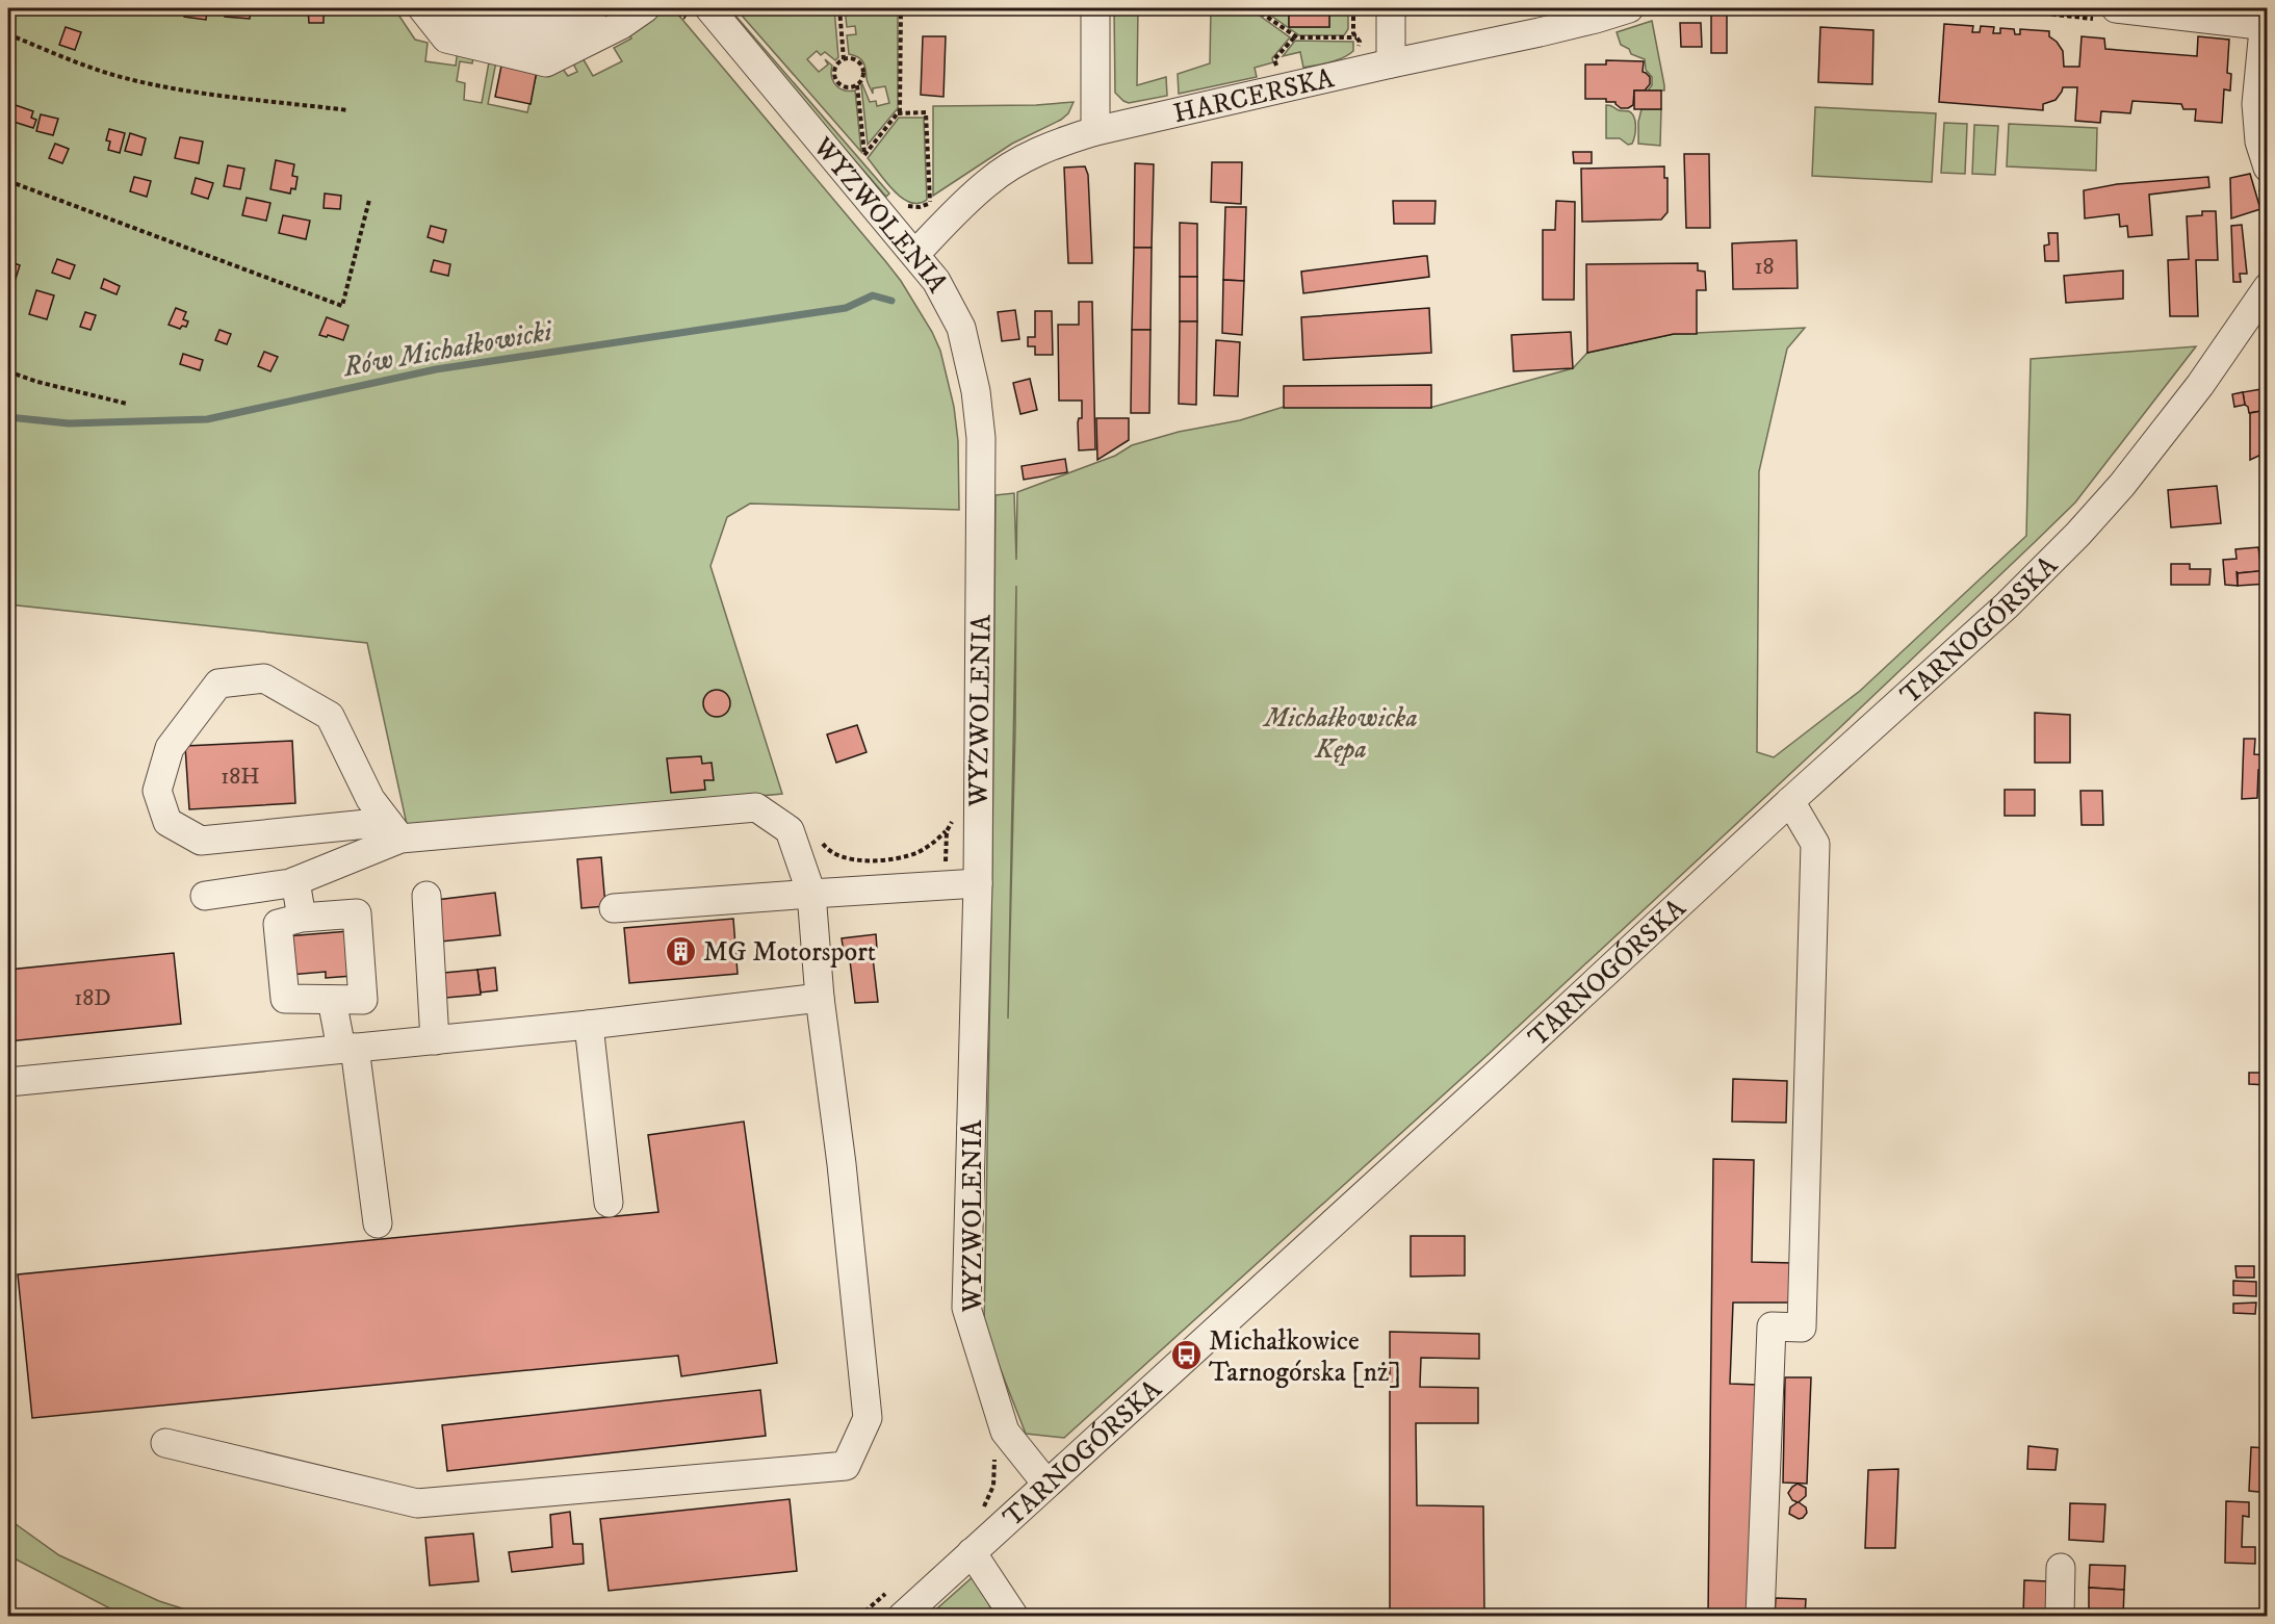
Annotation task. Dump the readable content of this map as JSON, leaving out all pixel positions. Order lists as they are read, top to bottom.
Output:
{
  "streets": {
    "street": ["HARCERSKA", "WYZWOLENIA", "TARNOGÓRSKA"]
  },
  "crossings": [
    ["HARCERSKA", "WYZWOLENIA"],
    ["WYZWOLENIA", "TARNOGÓRSKA"]
  ],
  "water": ["Rów Michałkowicki"],
  "parks": ["Michałkowicka Kępa"],
  "places": {
    "building": ["MG Motorsport"],
    "bus stop": ["Michałkowice Tarnogórska [nż]"]
  },
  "house_numbers": ["18", "18H", "18D"]
}
